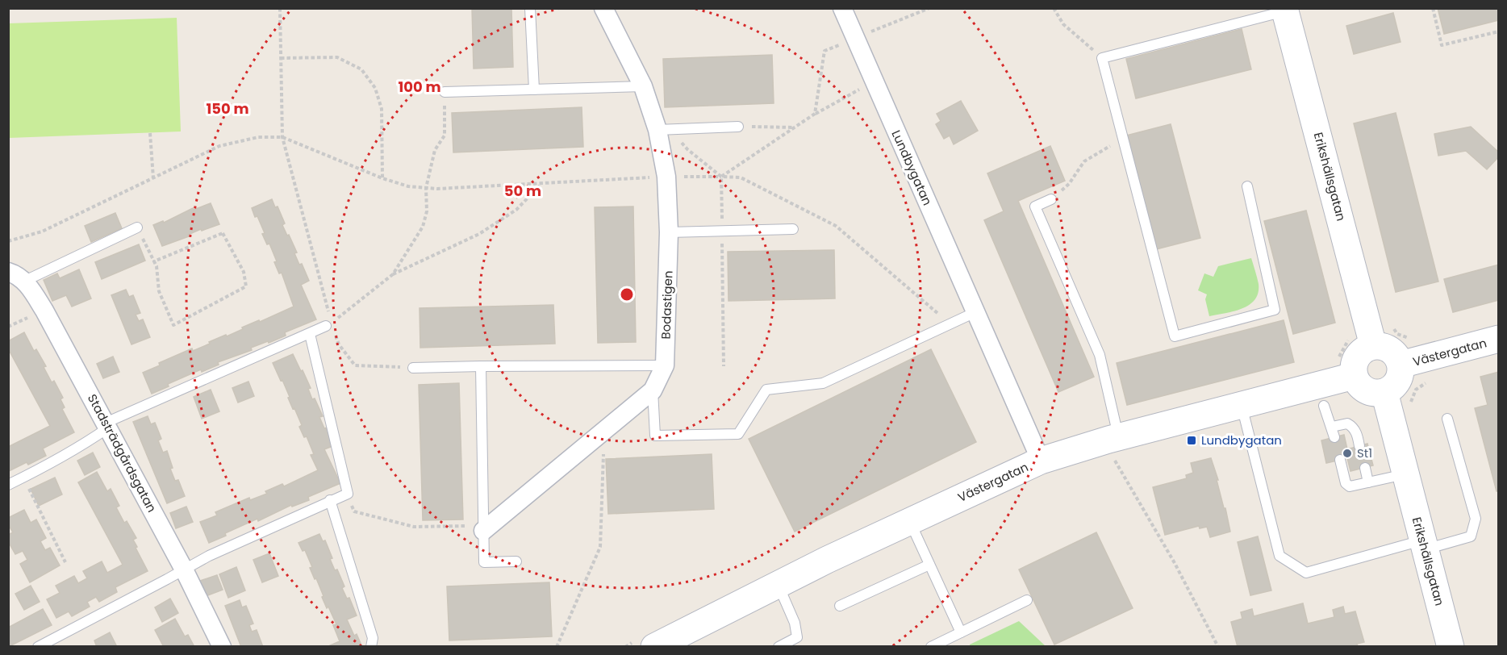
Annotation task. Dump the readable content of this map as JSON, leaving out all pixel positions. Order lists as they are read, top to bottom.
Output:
{
  "streets": {
    "street": [
      "Lundbygatan",
      "Erikshällsgatan",
      "Bodastigen",
      "Västergatan",
      "Stadsträdgårdsgatan"
    ]
  },
  "crossings": [
    ["Lundbygatan", "Västergatan"],
    ["Erikshällsgatan", "Västergatan"]
  ],
  "places": {
    "transit": ["Lundbygatan"],
    "other": ["St1"]
  },
  "rings": ["100 m", "150 m", "50 m"]
}
